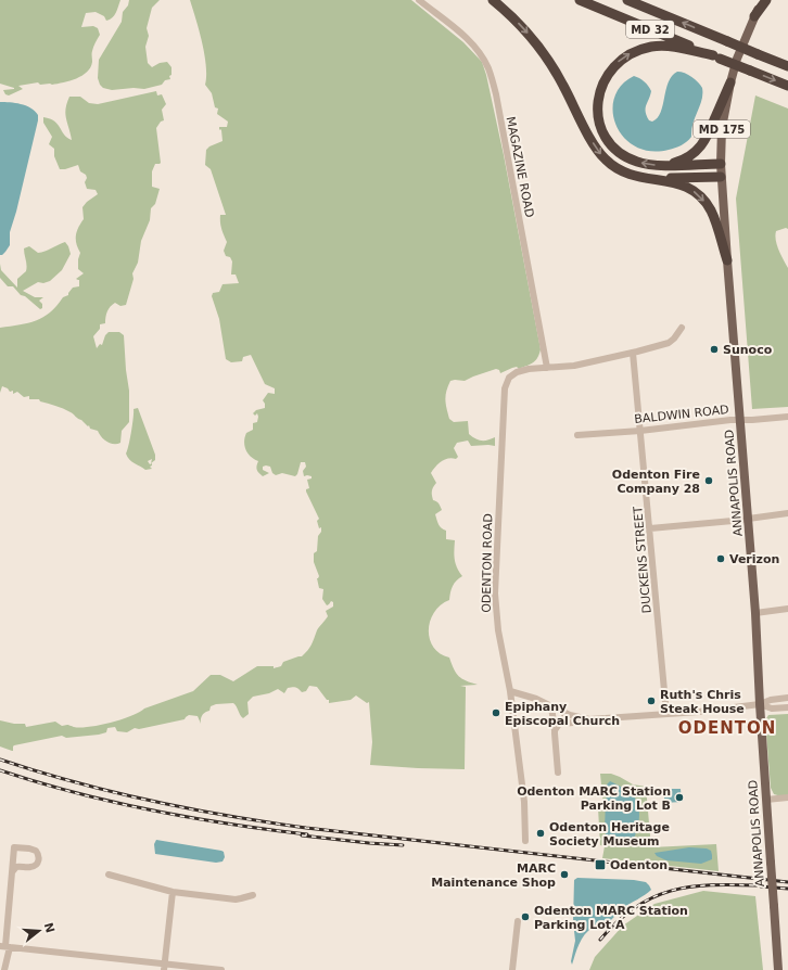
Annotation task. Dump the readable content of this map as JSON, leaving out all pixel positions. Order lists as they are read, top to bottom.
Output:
{
  "streets": {
    "highway": ["MD 32"],
    "main road": ["MD 175", "ANNAPOLIS ROAD"],
    "street": [
      "MAGAZINE ROAD",
      "BALDWIN ROAD",
      "DUCKENS STREET",
      "ODENTON ROAD"
    ]
  },
  "crossings": [
    ["MAGAZINE ROAD", "ODENTON ROAD"],
    ["BALDWIN ROAD", "ANNAPOLIS ROAD"],
    ["BALDWIN ROAD", "DUCKENS STREET"],
    ["DUCKENS STREET", "ODENTON ROAD"]
  ],
  "districts": ["ODENTON"],
  "places": {
    "other": [
      "Sunoco",
      "Odenton Fire Company 28",
      "Verizon",
      "Ruth's Chris Steak House",
      "Epiphany Episcopal Church",
      "Odenton MARC Station Parking Lot B",
      "Odenton Heritage Society Museum",
      "MARC Maintenance Shop",
      "Odenton MARC Station Parking Lot A"
    ],
    "transit": ["Odenton"]
  },
  "north": "right"
}
